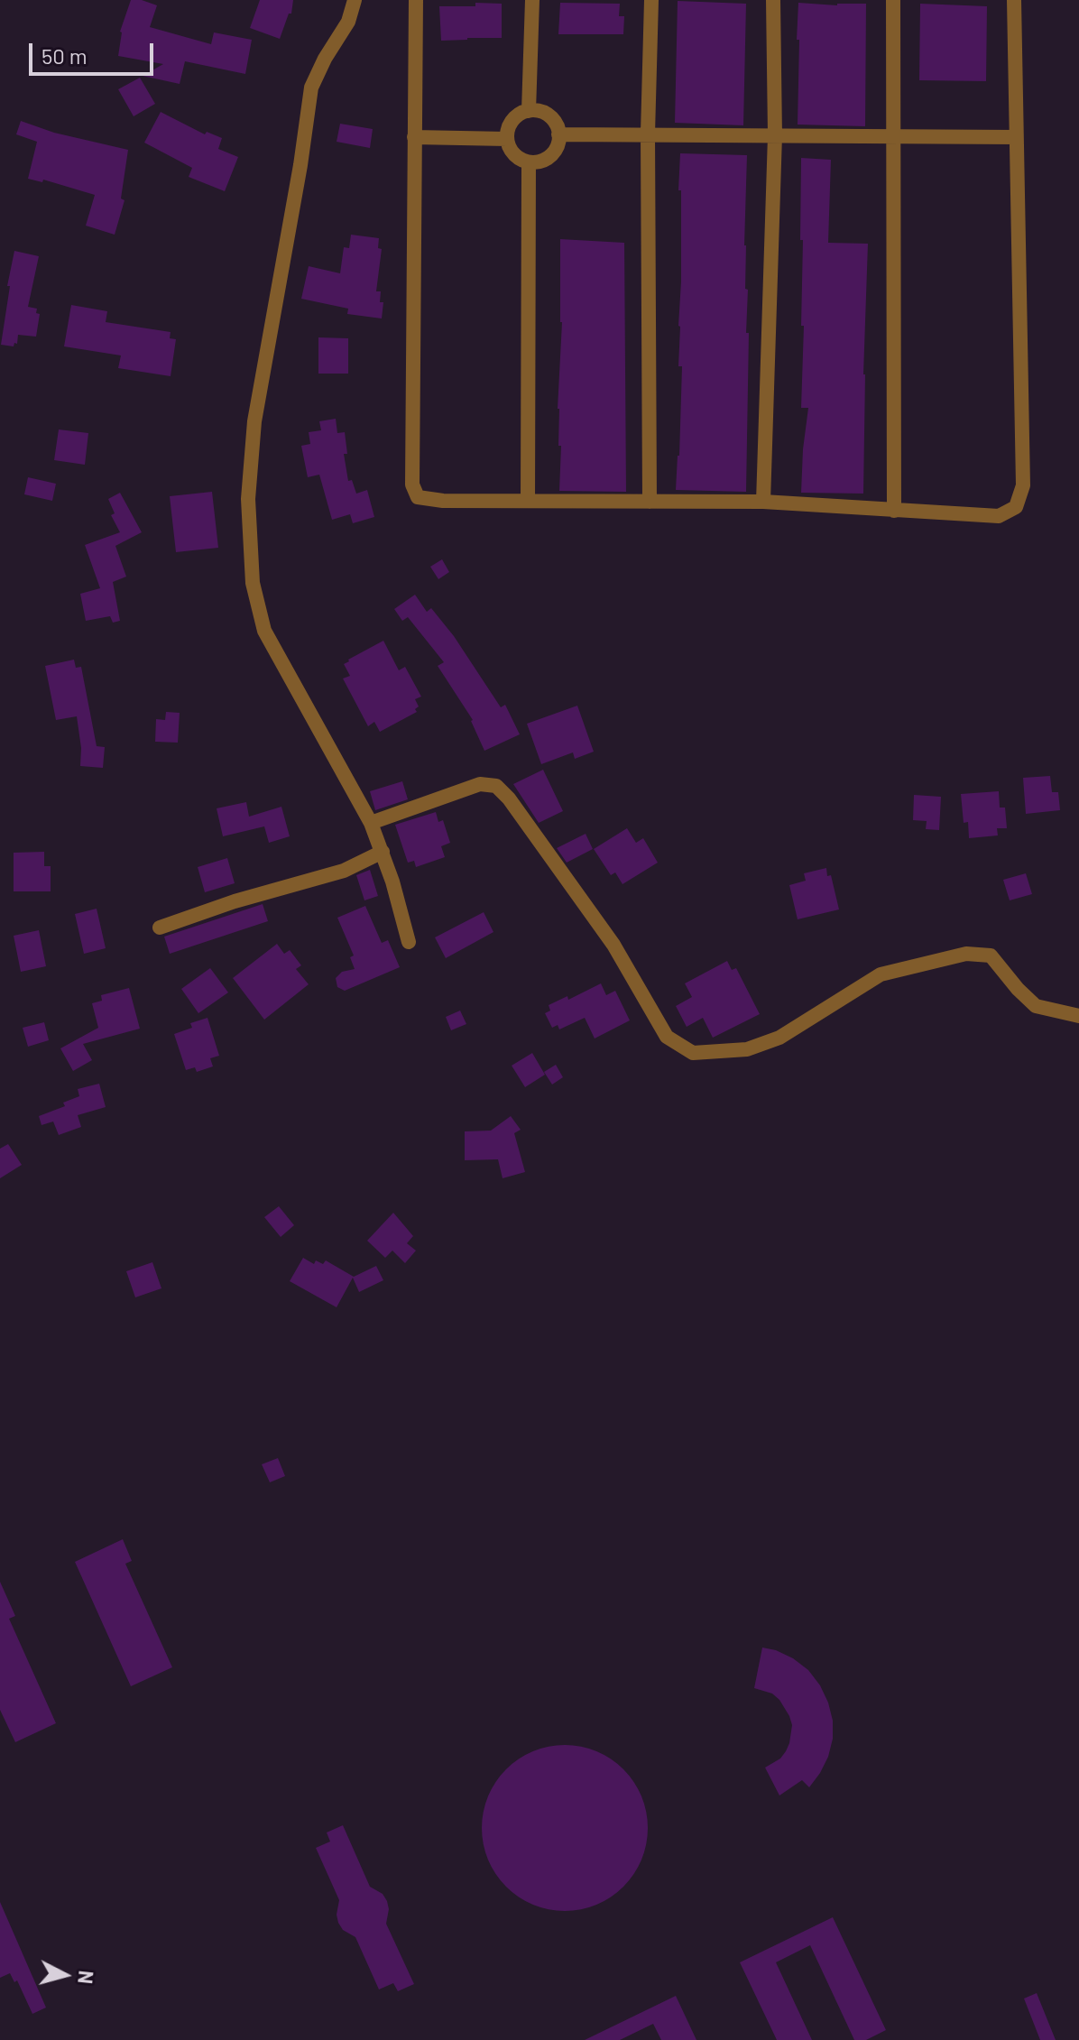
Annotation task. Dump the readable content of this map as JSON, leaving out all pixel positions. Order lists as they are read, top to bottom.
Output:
{
  "scale_bar": "50 m",
  "north": "right"
}
